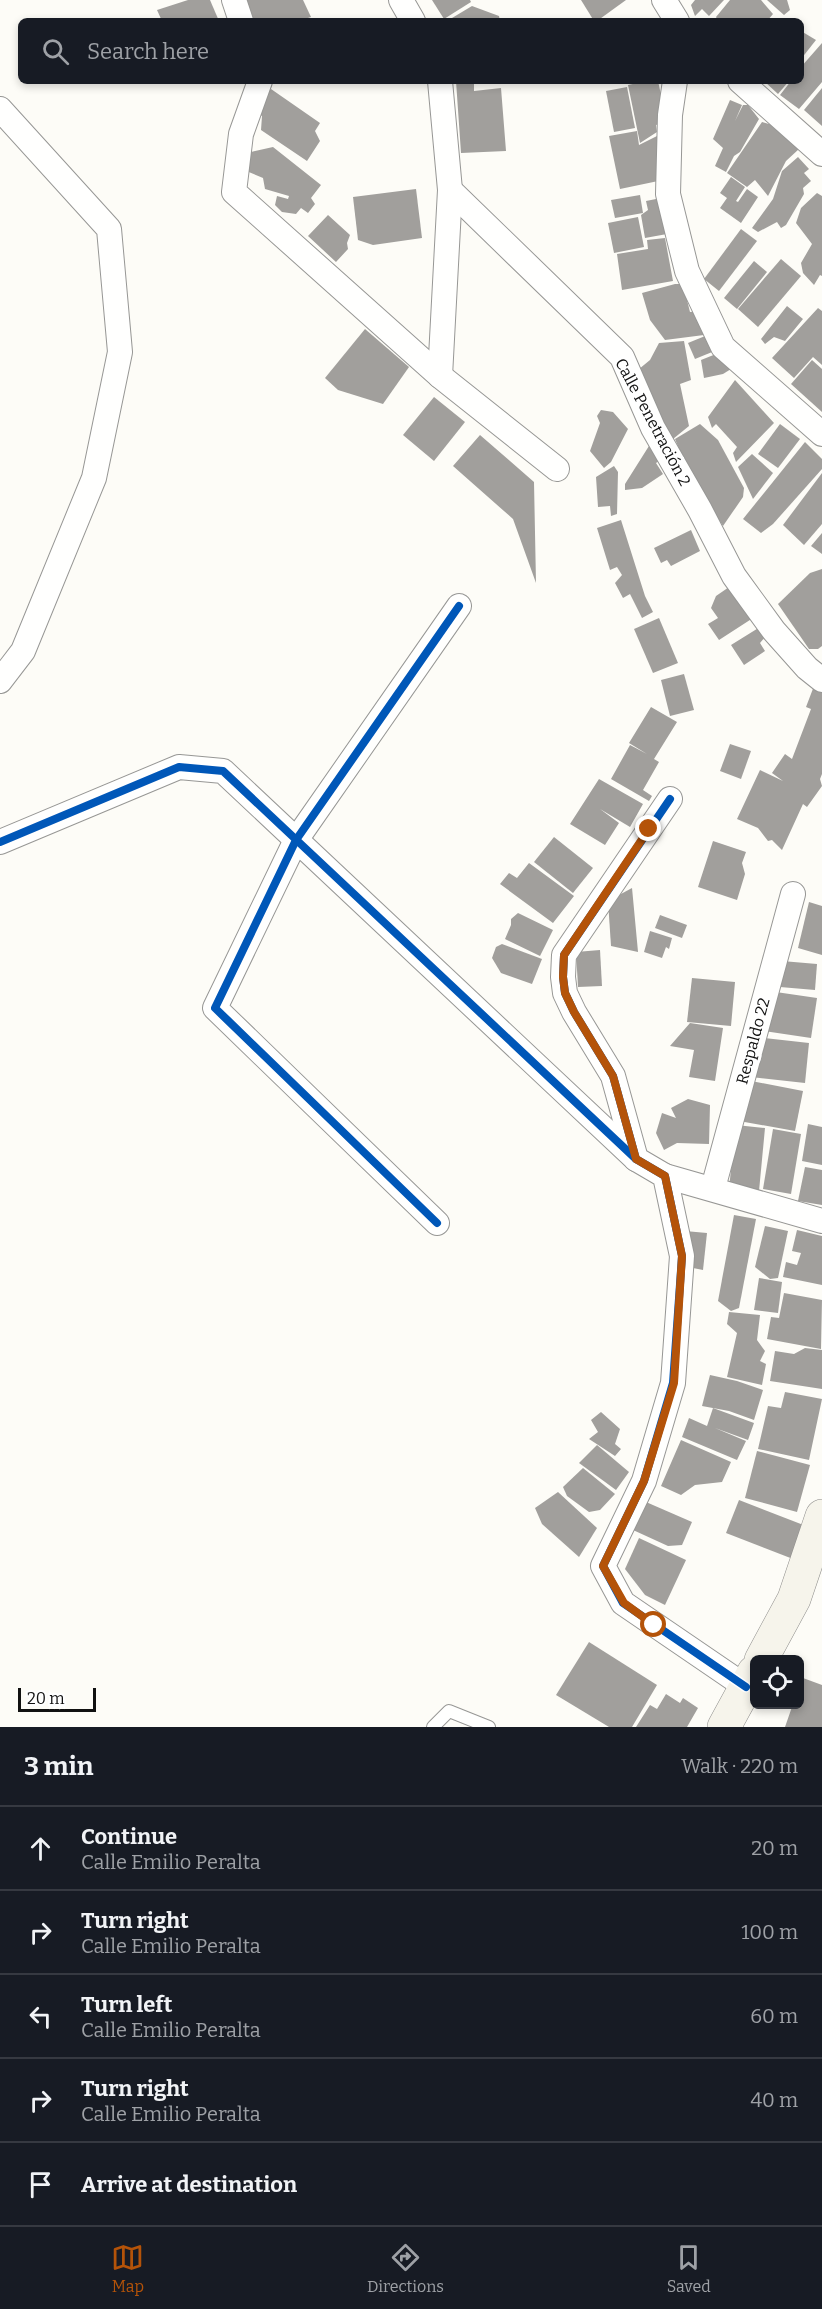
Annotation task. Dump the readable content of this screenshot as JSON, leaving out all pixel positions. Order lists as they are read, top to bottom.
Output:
{
  "streets": {
    "street": ["Calle Penetración 2", "Respaldo 22"]
  },
  "scale_bar": "20 m",
  "page": {
    "search": "Search here",
    "scale": "20 m",
    "heading": ["3 min", "Walk · 220 m"],
    "list": [
      ["Continue", "Calle Emilio Peralta", "20 m"],
      ["Turn right", "Calle Emilio Peralta", "100 m"],
      ["Turn left", "Calle Emilio Peralta", "60 m"],
      ["Turn right", "Calle Emilio Peralta", "40 m"],
      "Arrive at destination"
    ],
    "nav": ["Map", "Directions", "Saved"]
  }
}
